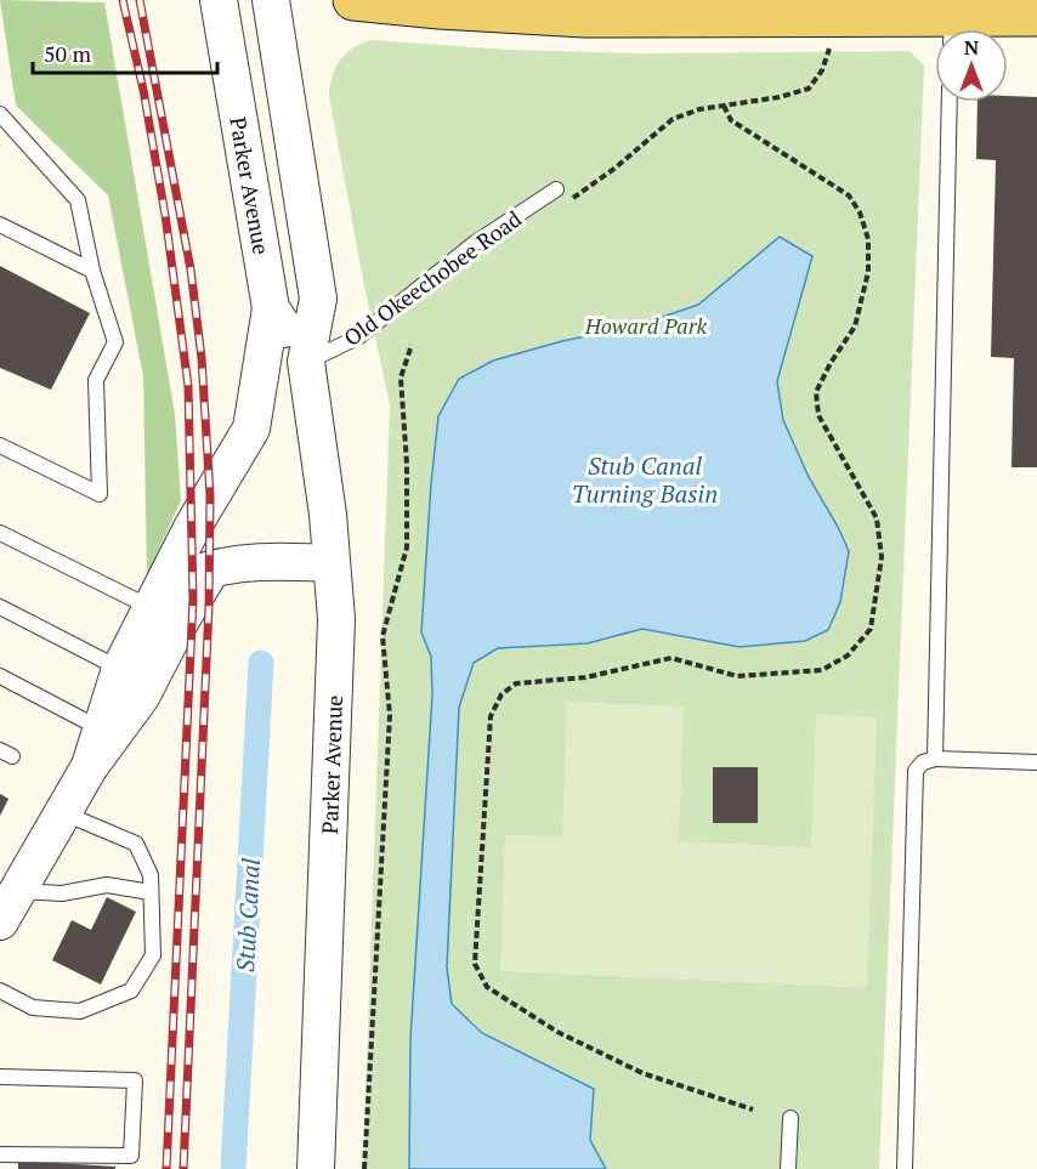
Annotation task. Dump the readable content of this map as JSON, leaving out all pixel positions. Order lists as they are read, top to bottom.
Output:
{
  "streets": {
    "street": ["Parker Avenue"],
    "lane": ["Old Okeechobee Road"]
  },
  "crossings": [
    ["Parker Avenue", "Old Okeechobee Road"]
  ],
  "water": ["Stub Canal Turning Basin", "Stub Canal"],
  "parks": ["Howard Park"],
  "scale_bar": "50 m",
  "north": "top"
}
